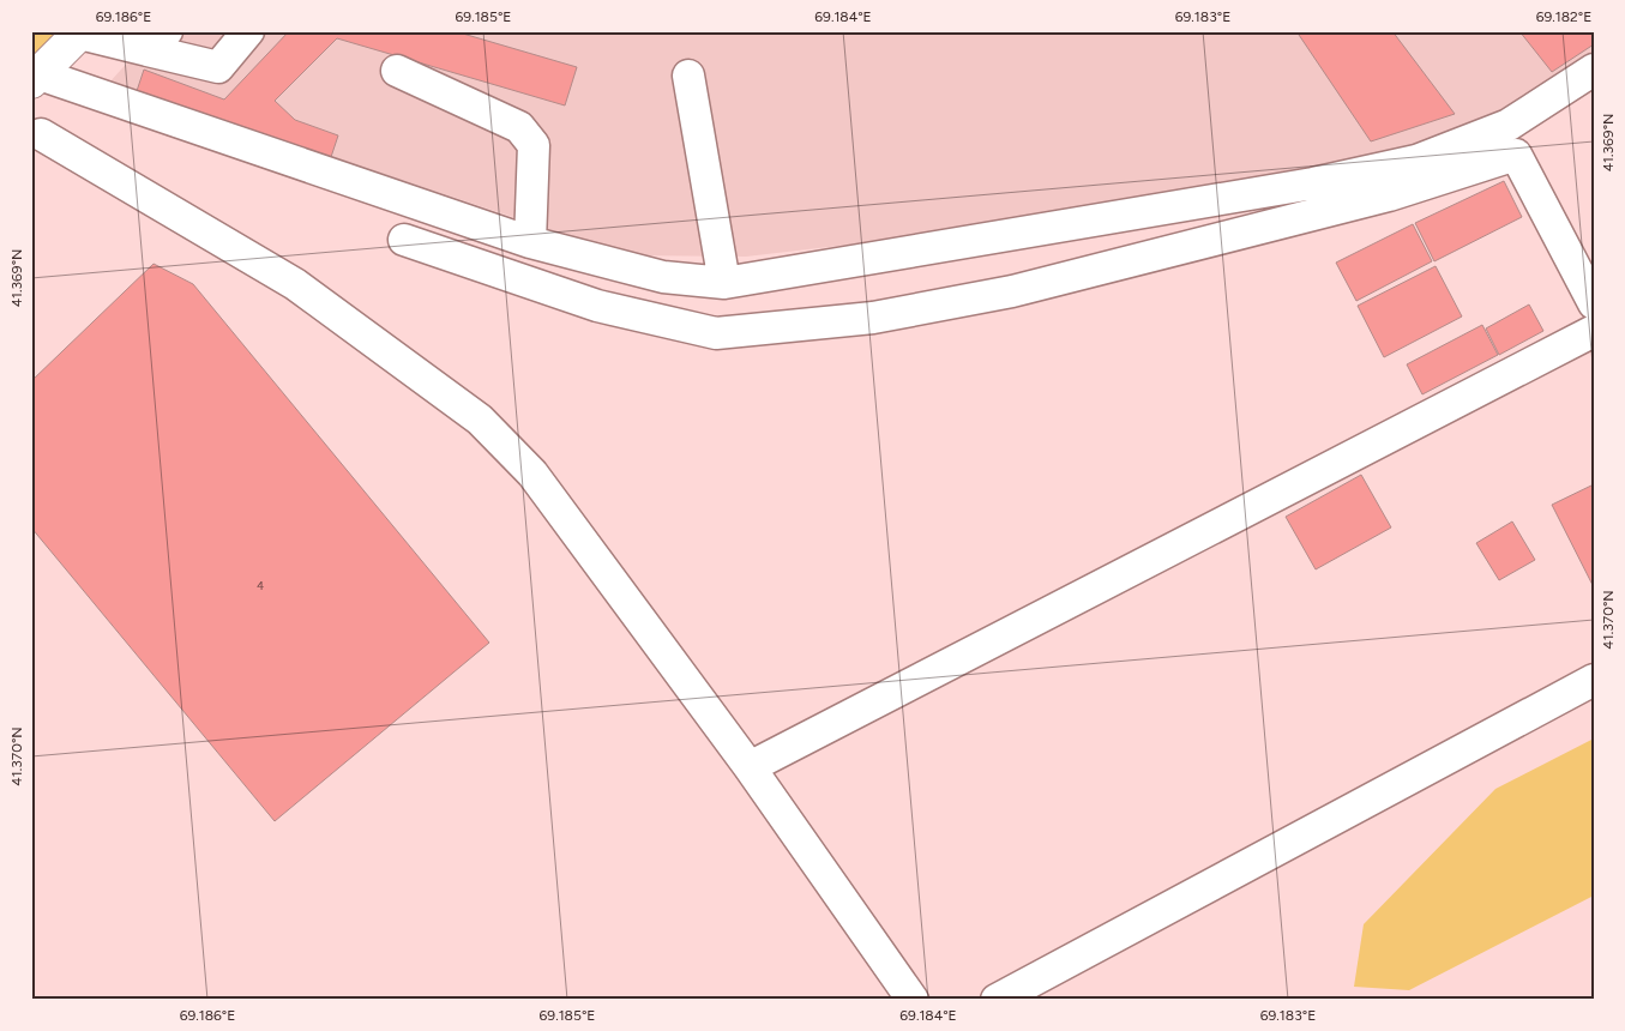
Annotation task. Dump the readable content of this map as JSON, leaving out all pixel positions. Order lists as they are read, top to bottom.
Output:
{
  "house_numbers": ["4"],
  "coordinates": [
    "69.186°E",
    "69.185°E",
    "69.184°E",
    "69.183°E",
    "69.182°E",
    "41.369°N",
    "41.370°N"
  ]
}
